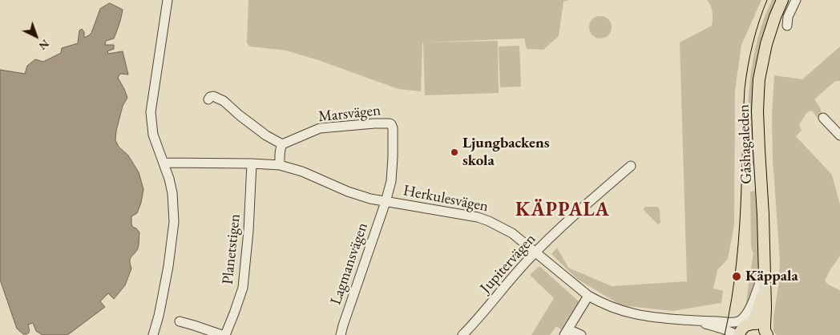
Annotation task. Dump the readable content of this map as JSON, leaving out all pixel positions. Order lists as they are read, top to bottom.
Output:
{
  "streets": {
    "main road": ["Gåshagaleden"],
    "street": [
      "Marsvägen",
      "Herkulesvägen",
      "Planetstigen",
      "Lagmansvägen",
      "Jupitervägen"
    ]
  },
  "crossings": [
    ["Marsvägen", "Herkulesvägen"],
    ["Marsvägen", "Lagmansvägen"],
    ["Gåshagaleden", "Herkulesvägen"],
    ["Herkulesvägen", "Planetstigen"],
    ["Herkulesvägen", "Lagmansvägen"],
    ["Herkulesvägen", "Jupitervägen"]
  ],
  "districts": ["KÄPPALA"],
  "places": ["Ljungbackens skola", "Käppala"],
  "north": "bottom right"
}
